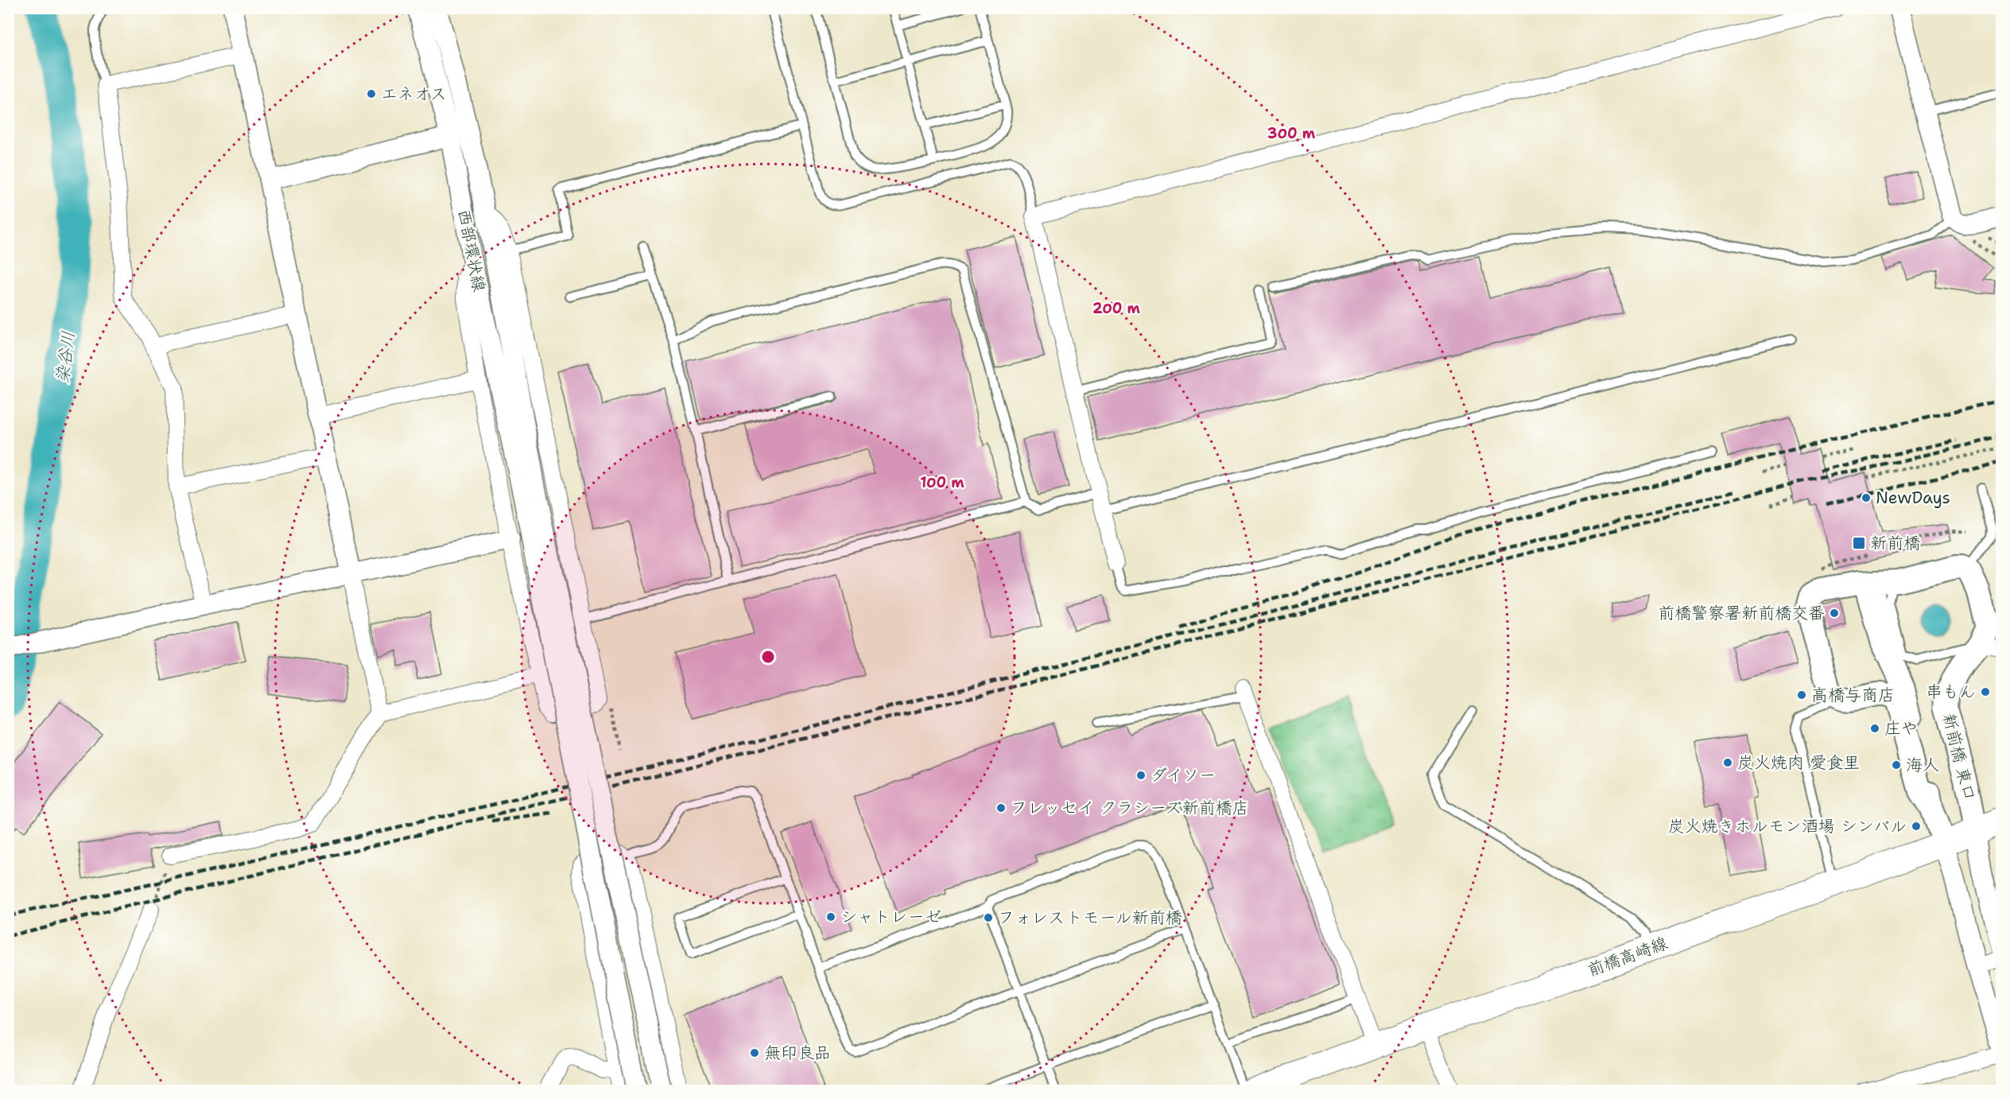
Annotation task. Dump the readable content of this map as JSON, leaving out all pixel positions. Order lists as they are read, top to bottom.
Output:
{
  "streets": {
    "main road": ["新前橋 東口", "前橋高崎線"],
    "street": ["西部環状線"]
  },
  "crossings": [
    ["新前橋 東口", "前橋高崎線"]
  ],
  "water": ["染谷川"],
  "places": {
    "other": [
      "エネオス",
      "NewDays",
      "前橋警察署新前橋交番",
      "串もん",
      "高橋与商店",
      "庄や",
      "炭火焼肉 愛食里",
      "海人",
      "ダイソー",
      "フレッセイ クラシーズ新前橋店",
      "炭火焼きホルモン酒場 シンバル",
      "シャトレーゼ",
      "フォレストモール新前橋",
      "無印良品"
    ],
    "transit": ["新前橋"]
  },
  "rings": ["300 m", "200 m", "100 m"]
}
